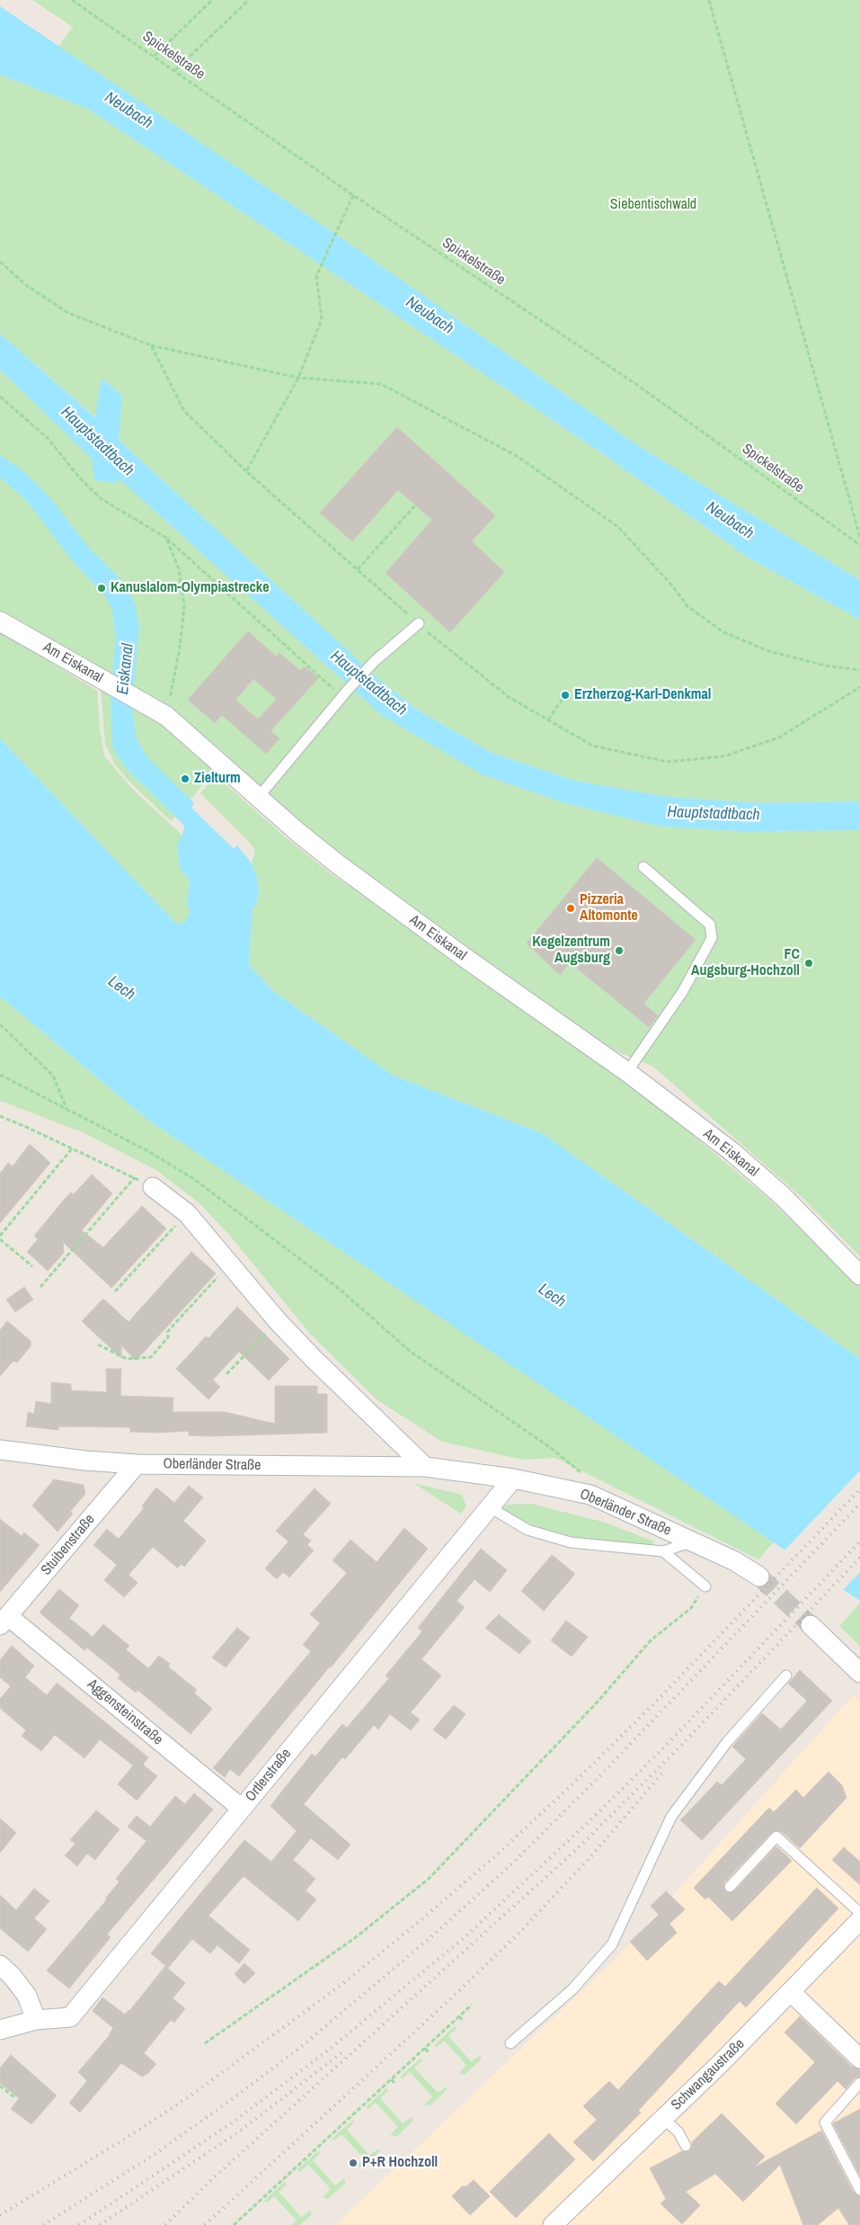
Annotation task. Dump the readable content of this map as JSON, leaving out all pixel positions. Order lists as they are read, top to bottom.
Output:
{
  "streets": {
    "street": [
      "Am Eiskanal",
      "Oberländer Straße",
      "Stuibenstraße",
      "Aggensteinstraße",
      "Ortlerstraße",
      "Schwangaustraße"
    ],
    "path": ["Spickelstraße"]
  },
  "crossings": [
    ["Oberländer Straße", "Stuibenstraße"],
    ["Oberländer Straße", "Ortlerstraße"],
    ["Stuibenstraße", "Aggensteinstraße"],
    ["Aggensteinstraße", "Ortlerstraße"]
  ],
  "water": [
    "Neubach",
    "Hauptstadtbach",
    "Eiskanal",
    "Lech"
  ],
  "parks": ["Siebentischwald"],
  "places": [
    "Kanuslalom-Olympiastrecke",
    "Erzherzog-Karl-Denkmal",
    "Zielturm",
    "Pizzeria Altomonte",
    "Kegelzentrum Augsburg",
    "FC Augsburg-Hochzoll",
    "P+R Hochzoll"
  ]
}
